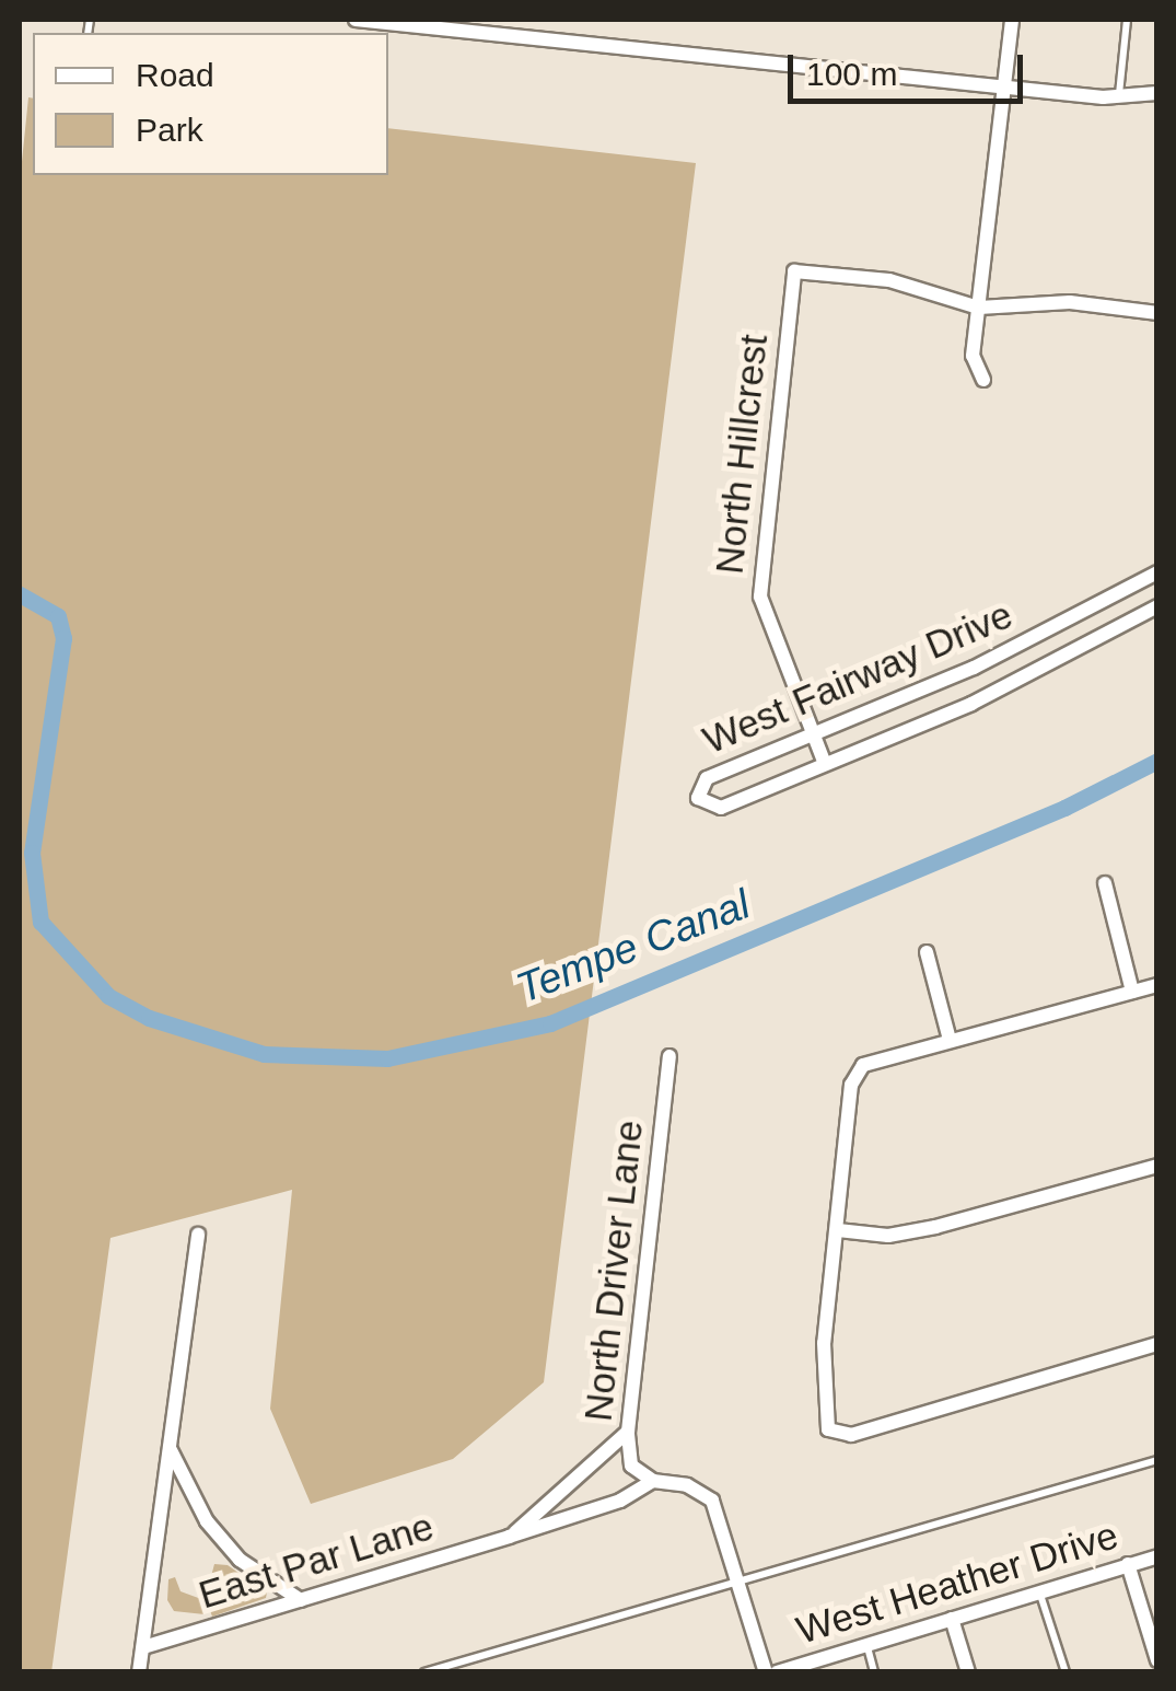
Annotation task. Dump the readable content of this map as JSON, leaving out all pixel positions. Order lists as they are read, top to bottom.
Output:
{
  "streets": {
    "street": [
      "North Hillcrest",
      "West Fairway Drive",
      "North Driver Lane",
      "East Par Lane",
      "West Heather Drive"
    ]
  },
  "crossings": [
    ["North Hillcrest", "West Fairway Drive"],
    ["North Driver Lane", "East Par Lane"]
  ],
  "water": ["Tempe Canal"],
  "legend": ["Road", "Park"],
  "scale_bar": "100 m"
}
